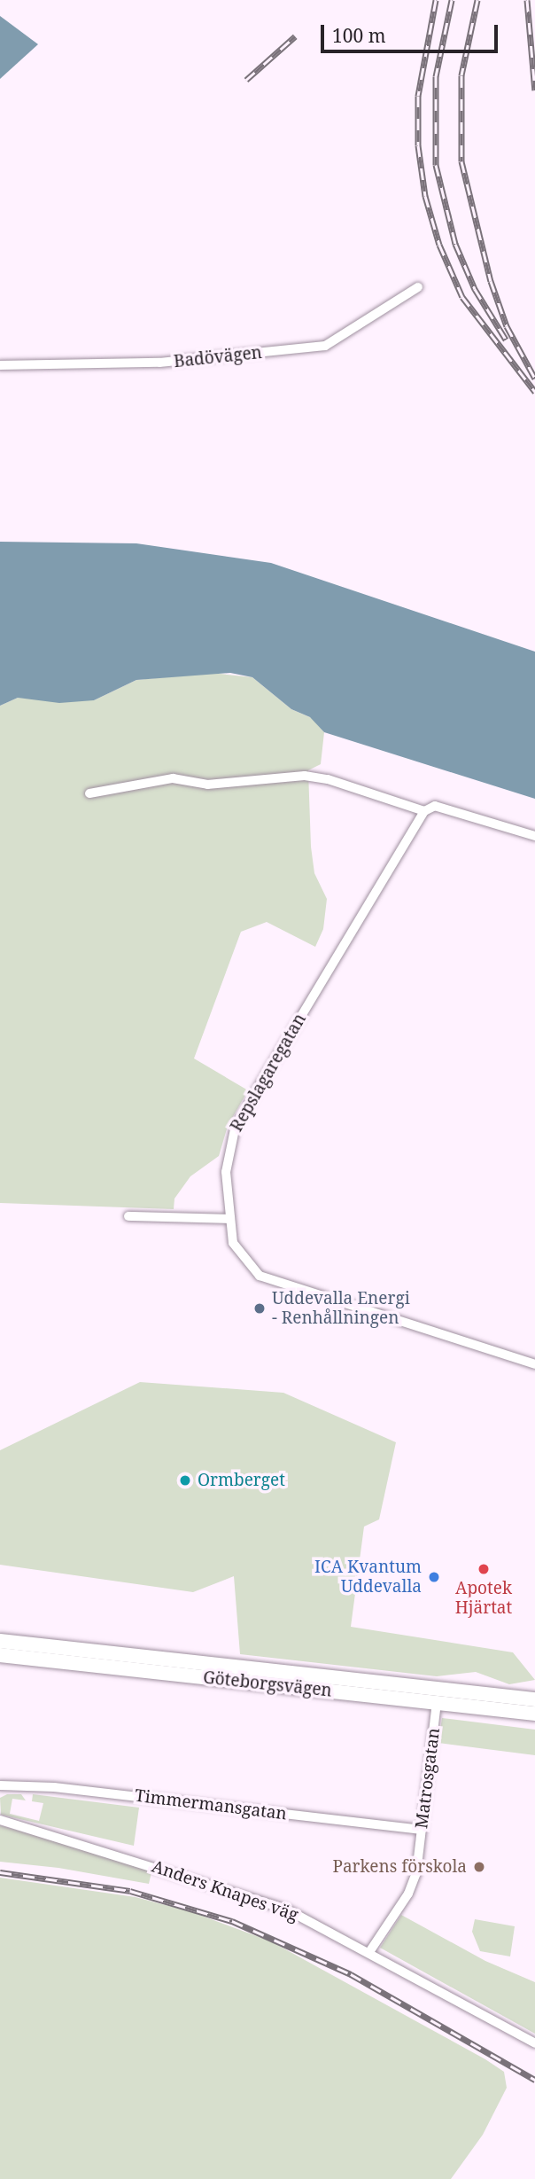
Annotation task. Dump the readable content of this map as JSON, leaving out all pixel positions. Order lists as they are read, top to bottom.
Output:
{
  "streets": {
    "main road": ["Göteborgsvägen"],
    "street": [
      "Badövägen",
      "Repslagaregatan",
      "Matrosgatan",
      "Timmermansgatan",
      "Anders Knapes väg"
    ]
  },
  "crossings": [
    ["Göteborgsvägen", "Matrosgatan"],
    ["Matrosgatan", "Timmermansgatan"],
    ["Matrosgatan", "Anders Knapes väg"]
  ],
  "places": [
    "Uddevalla Energi - Renhållningen",
    "Ormberget",
    "Apotek Hjärtat",
    "ICA Kvantum Uddevalla",
    "Parkens förskola"
  ],
  "scale_bar": "100 m"
}
